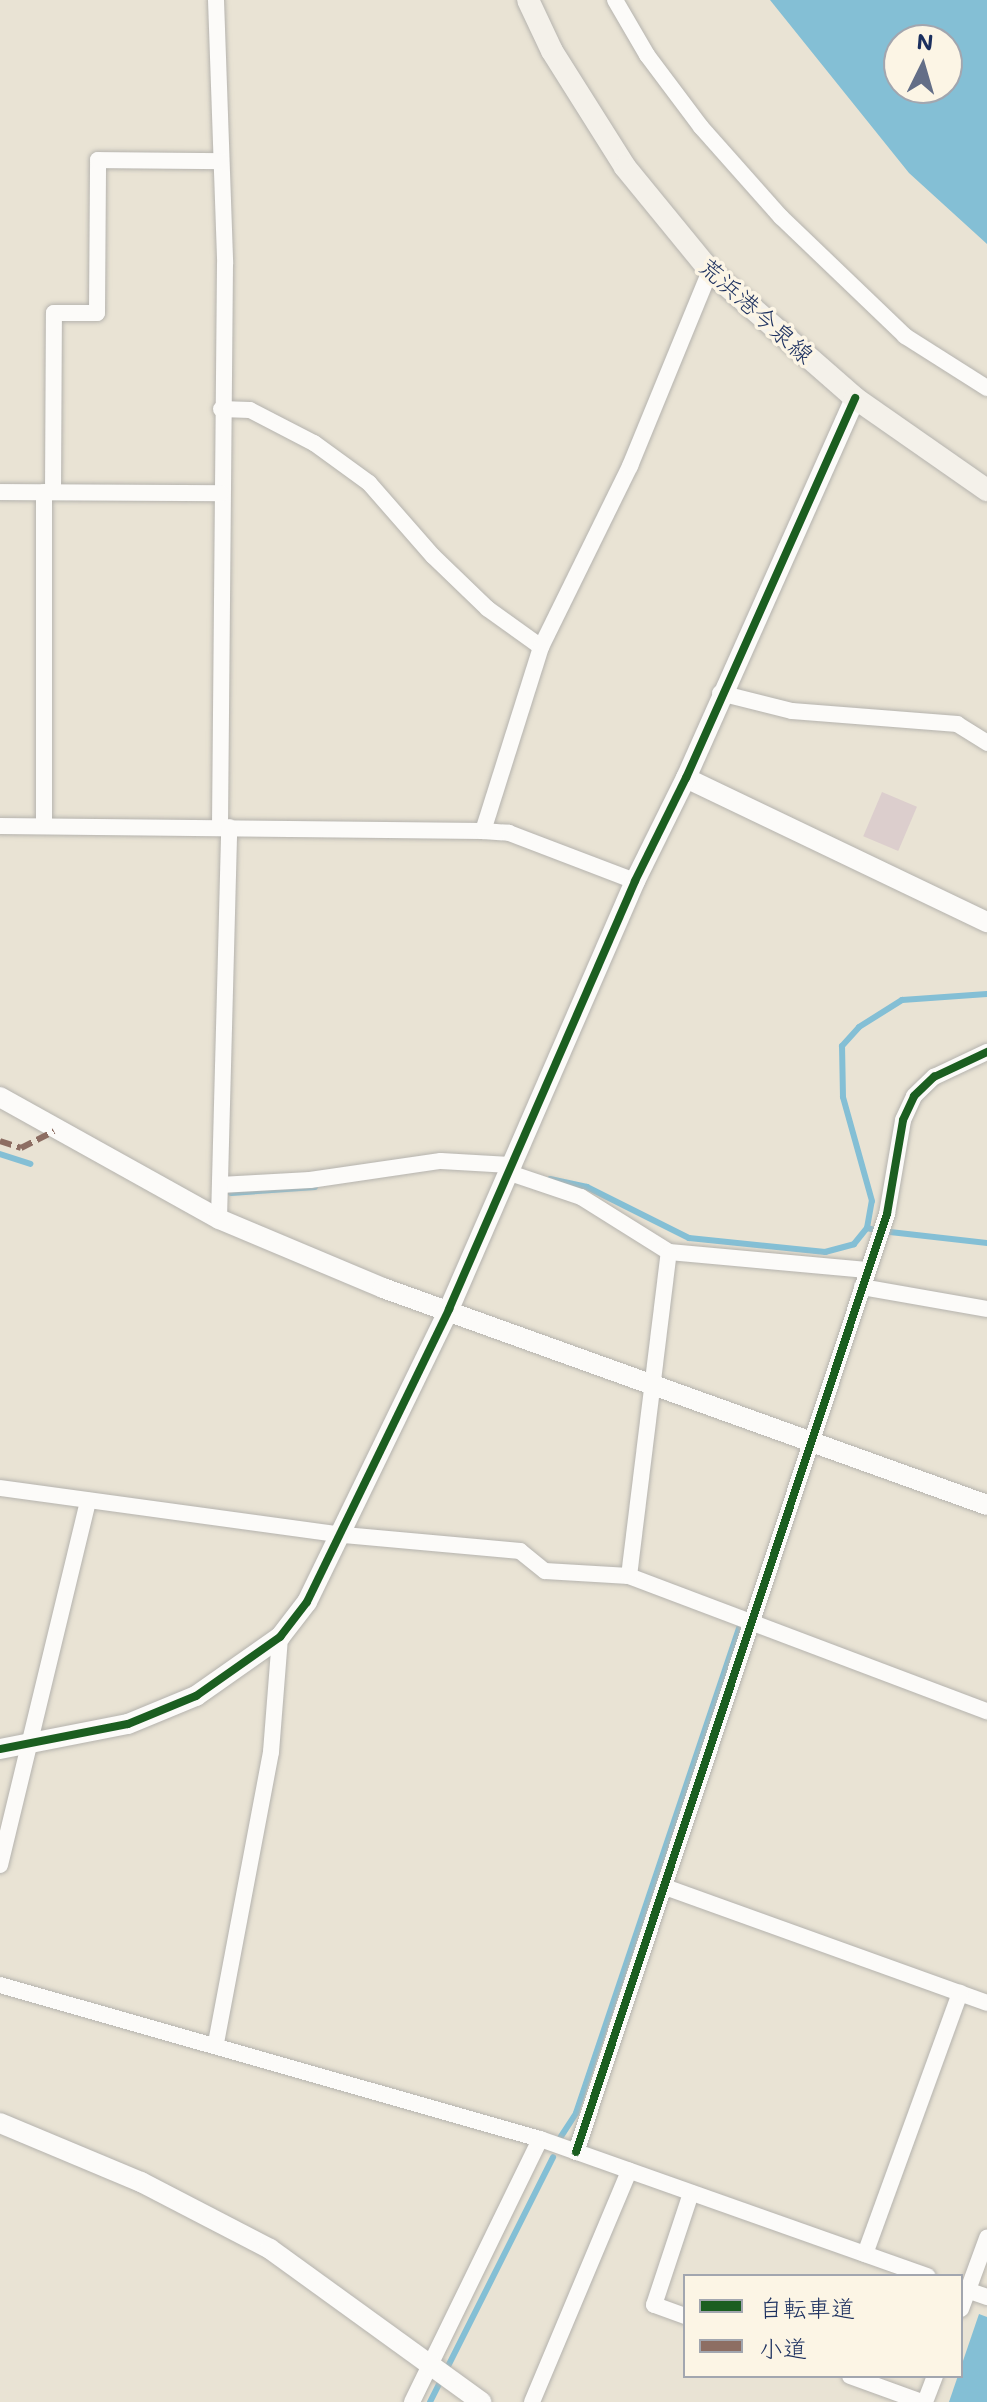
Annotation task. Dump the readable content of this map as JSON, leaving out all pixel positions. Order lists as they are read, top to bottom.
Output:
{
  "streets": {
    "main road": ["荒浜港今泉線"]
  },
  "legend": ["自転車道", "小道"],
  "north": "top"
}
